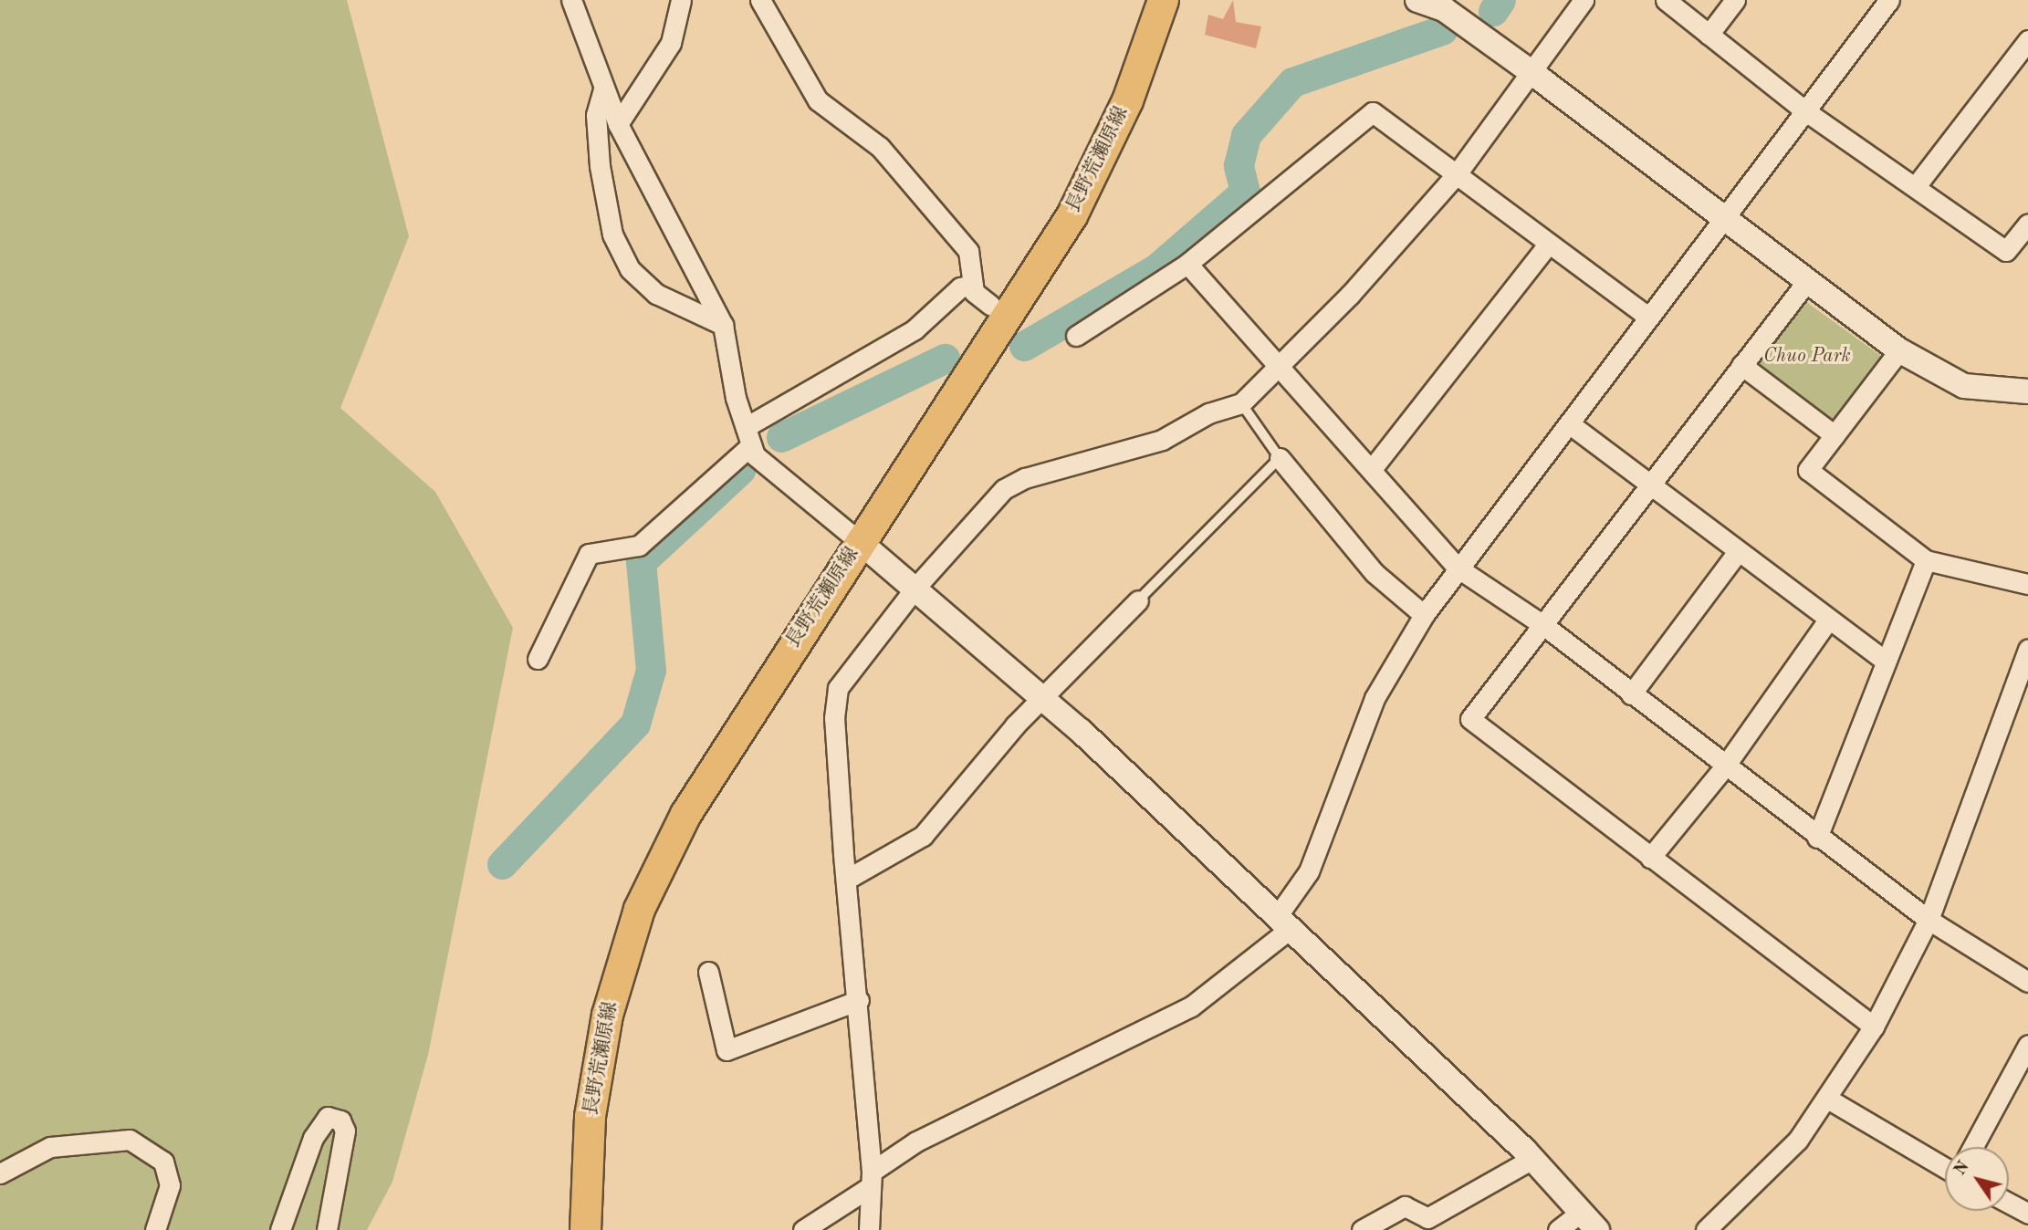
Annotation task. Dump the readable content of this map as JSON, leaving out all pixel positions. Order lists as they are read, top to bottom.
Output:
{
  "streets": {
    "main road": ["長野荒瀬原線"]
  },
  "parks": ["Chuo Park"],
  "north": "top left"
}
